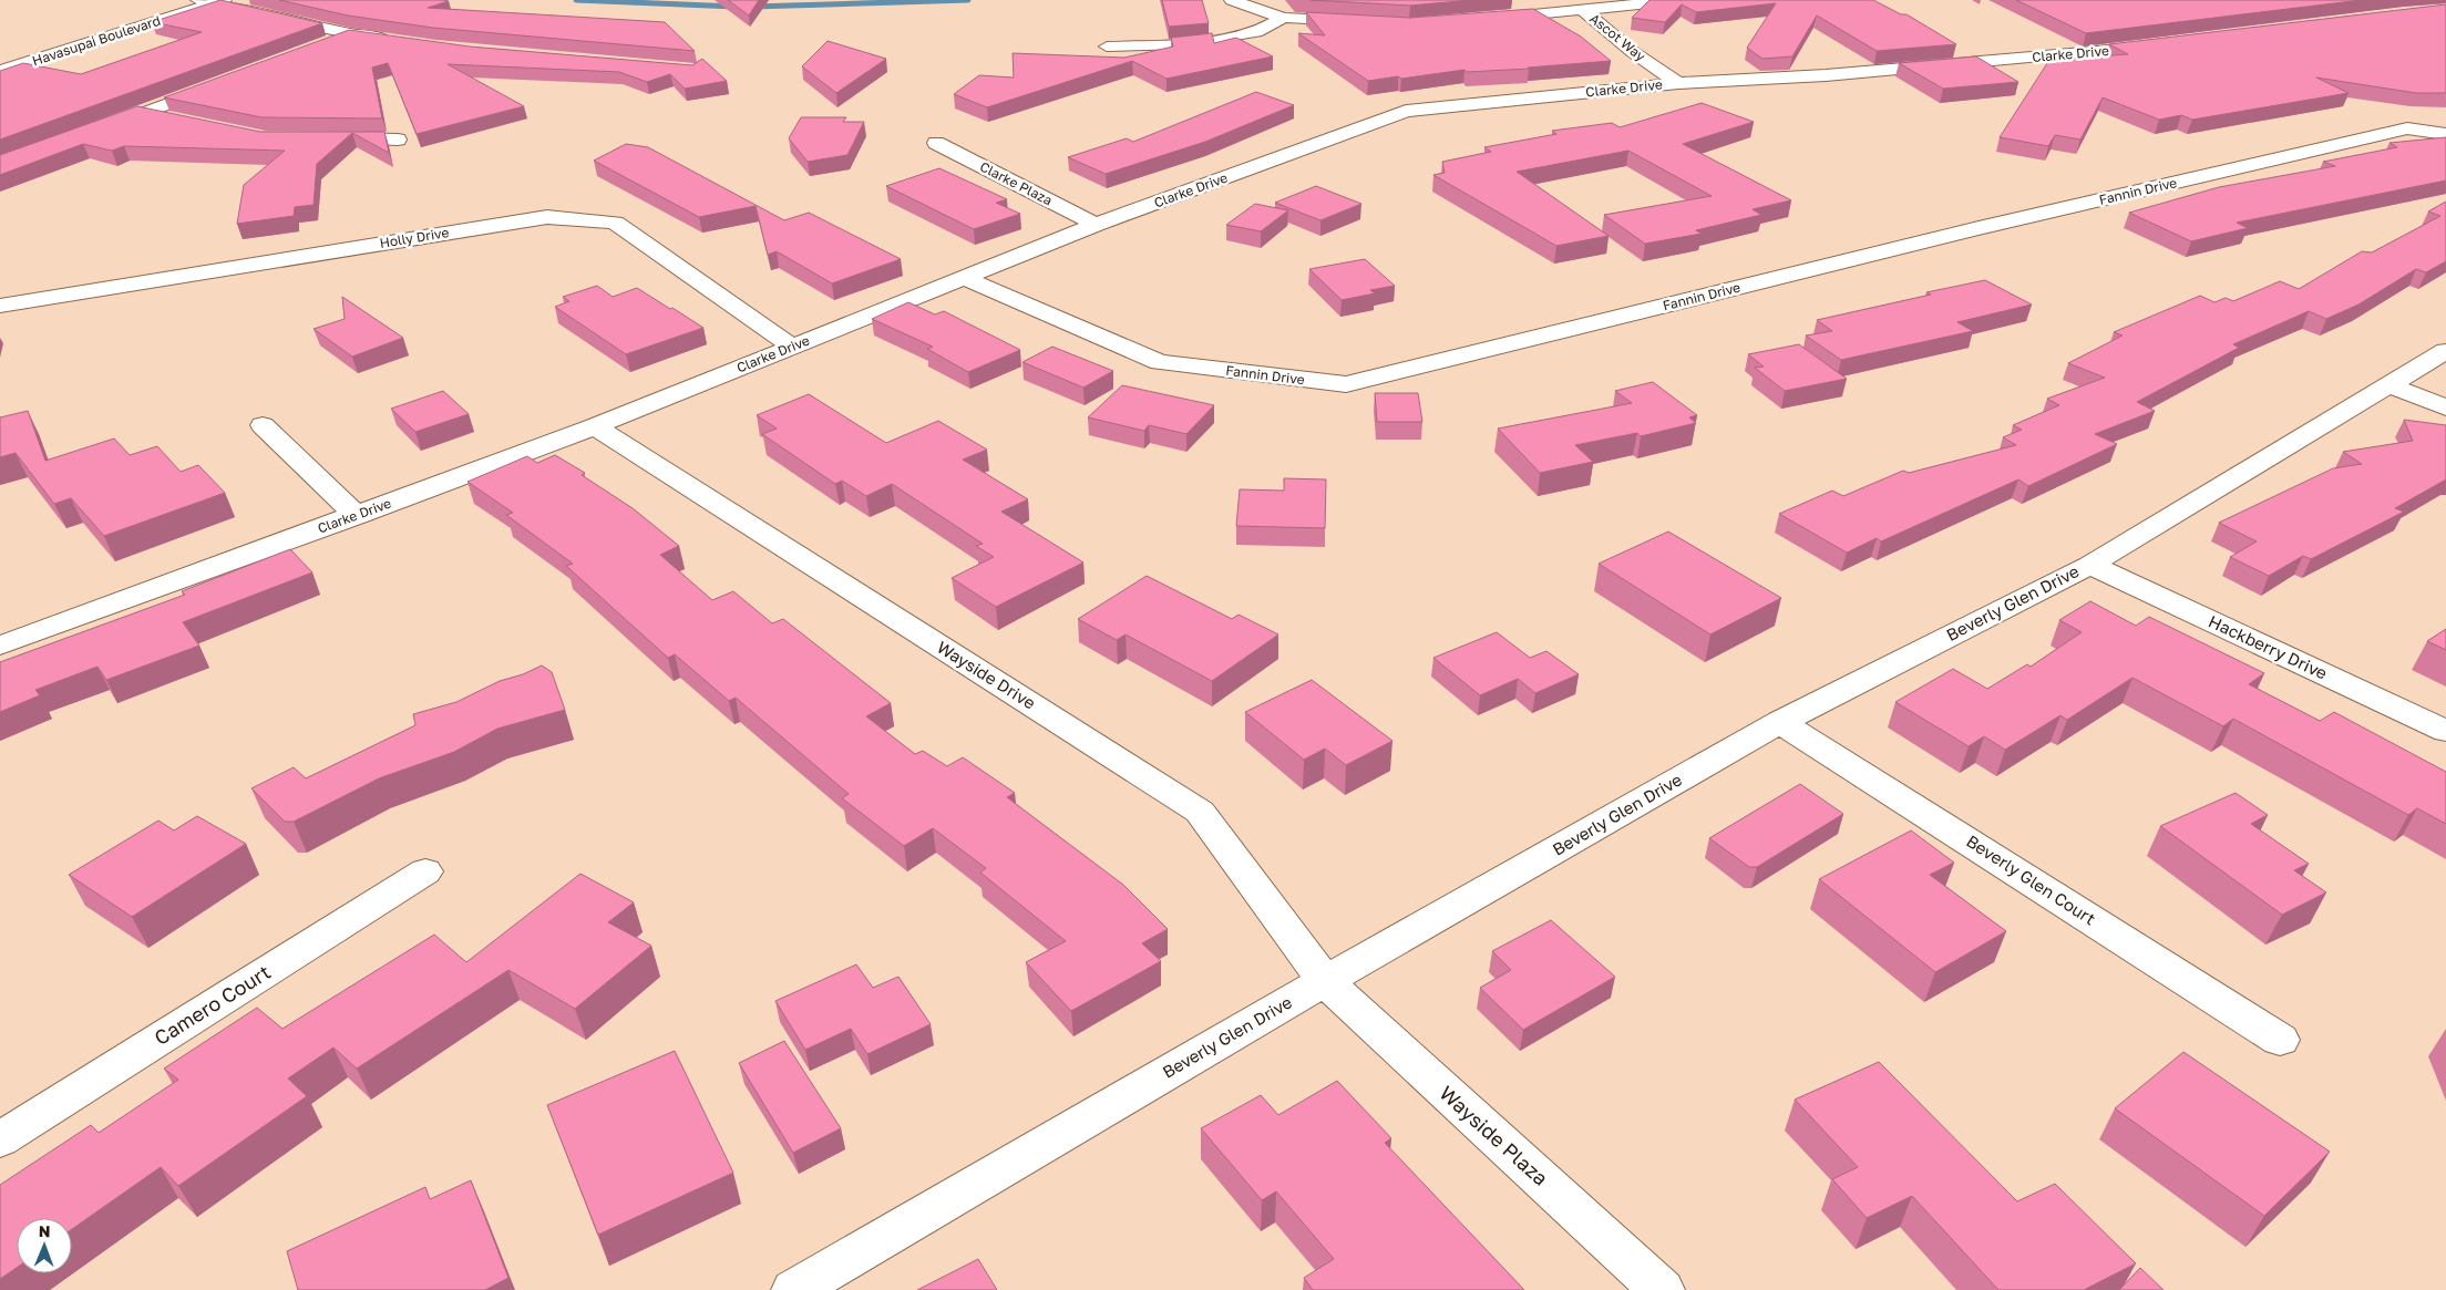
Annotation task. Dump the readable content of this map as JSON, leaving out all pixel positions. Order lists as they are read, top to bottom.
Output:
{
  "streets": {
    "street": [
      "Ascot Way",
      "Havasupai Boulevard",
      "Clarke Drive",
      "Clarke Plaza",
      "Fannin Drive",
      "Holly Drive",
      "Beverly Glen Drive",
      "Hackberry Drive",
      "Wayside Drive",
      "Beverly Glen Court",
      "Camero Court",
      "Wayside Plaza"
    ]
  },
  "crossings": [
    ["Ascot Way", "Clarke Drive"],
    ["Clarke Drive", "Clarke Plaza"],
    ["Clarke Drive", "Fannin Drive"],
    ["Clarke Drive", "Holly Drive"],
    ["Clarke Drive", "Wayside Drive"],
    ["Beverly Glen Drive", "Hackberry Drive"],
    ["Beverly Glen Drive", "Wayside Drive"],
    ["Beverly Glen Drive", "Beverly Glen Court"],
    ["Beverly Glen Drive", "Wayside Plaza"],
    ["Wayside Drive", "Wayside Plaza"]
  ],
  "north": "top"
}
